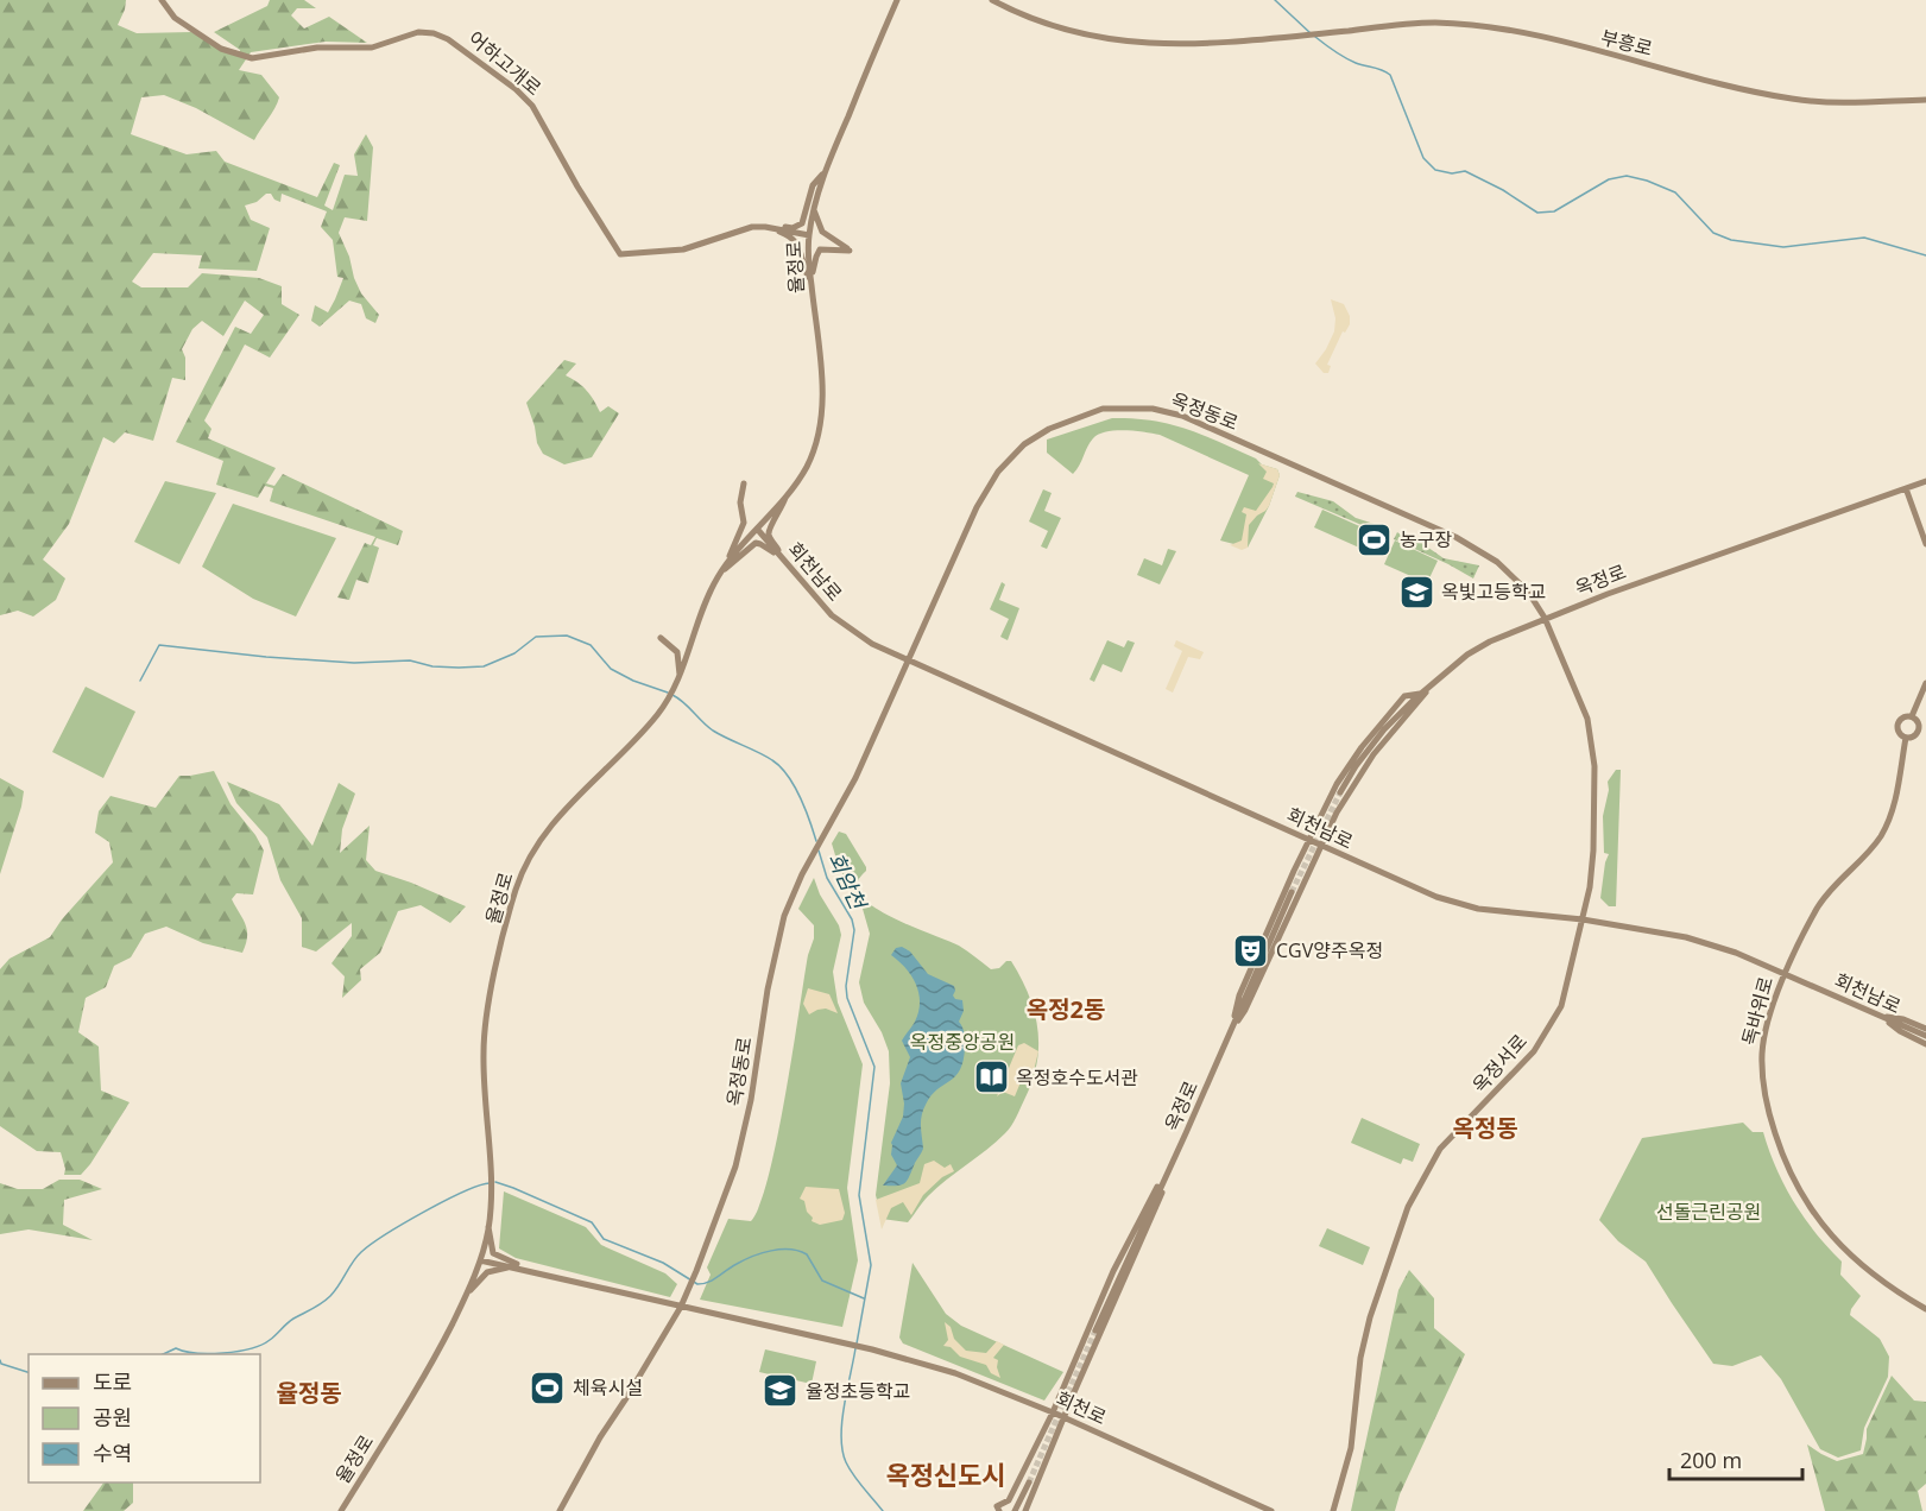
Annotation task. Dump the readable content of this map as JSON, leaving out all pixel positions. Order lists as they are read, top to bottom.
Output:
{
  "streets": {
    "main road": [
      "부흥로",
      "어하고개로",
      "율정로",
      "옥정동로",
      "회천남로",
      "옥정로",
      "독바위로",
      "옥정서로",
      "회천로"
    ]
  },
  "crossings": [
    ["어하고개로", "율정로"],
    ["율정로", "회천남로"],
    ["옥정동로", "회천남로"],
    ["옥정동로", "옥정로"],
    ["옥정동로", "옥정서로"],
    ["옥정동로", "회천로"],
    ["회천남로", "독바위로"],
    ["회천남로", "옥정서로"],
    ["옥정로", "옥정서로"]
  ],
  "districts": [
    "옥정2동",
    "옥정동",
    "율정동",
    "옥정신도시"
  ],
  "water": ["회암천"],
  "parks": ["옥정중앙공원", "선돌근린공원"],
  "places": {
    "sports": ["농구장", "체육시설"],
    "school or university": ["옥빛고등학교", "율정초등학교"],
    "theatre": ["CGV양주옥정"],
    "library": ["옥정호수도서관"]
  },
  "legend": ["도로", "공원", "수역"],
  "scale_bar": "200 m"
}
